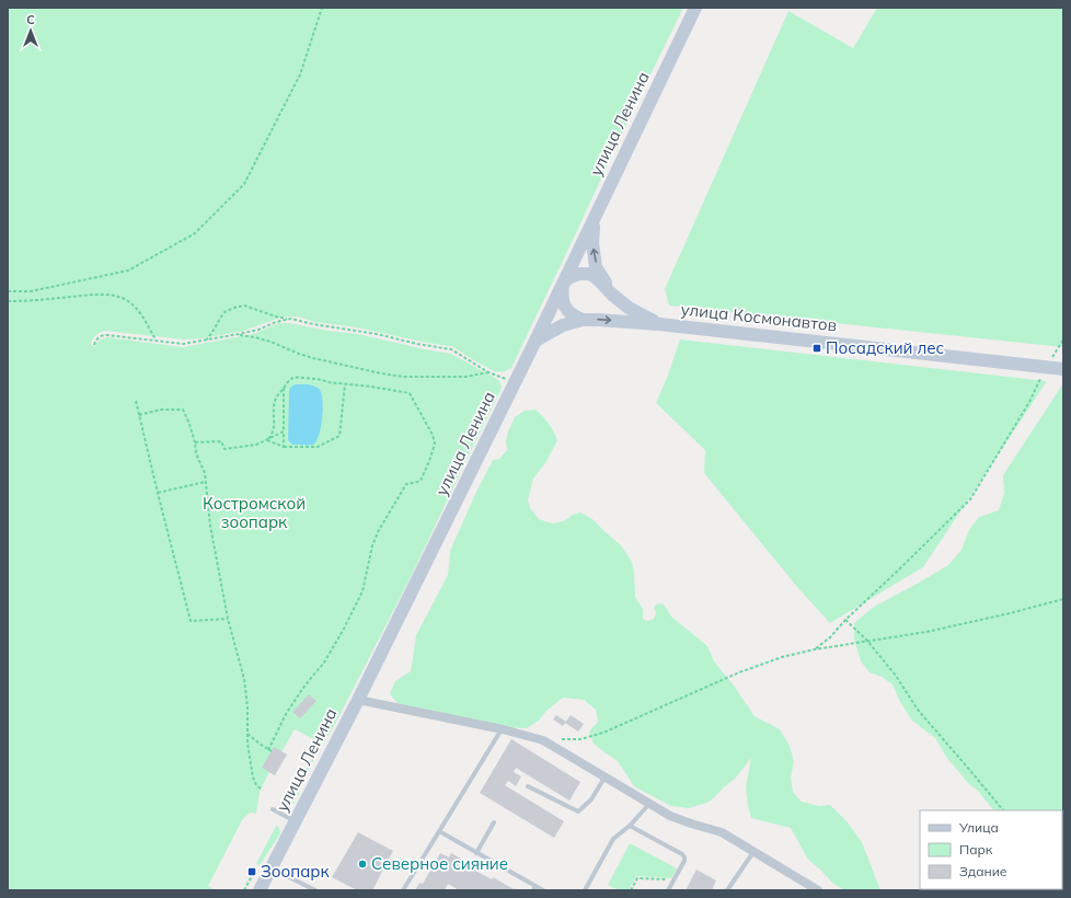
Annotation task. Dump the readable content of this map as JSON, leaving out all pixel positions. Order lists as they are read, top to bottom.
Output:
{
  "streets": {
    "main road": ["улица Ленина", "улица Космонавтов"]
  },
  "crossings": [
    ["улица Ленина", "улица Космонавтов"]
  ],
  "parks": ["Костромской зоопарк"],
  "places": {
    "transit": ["Посадский лес", "Зоопарк"],
    "other": ["Северное сияние"]
  },
  "legend": ["Улица", "Парк", "Здание"],
  "north": "top"
}
